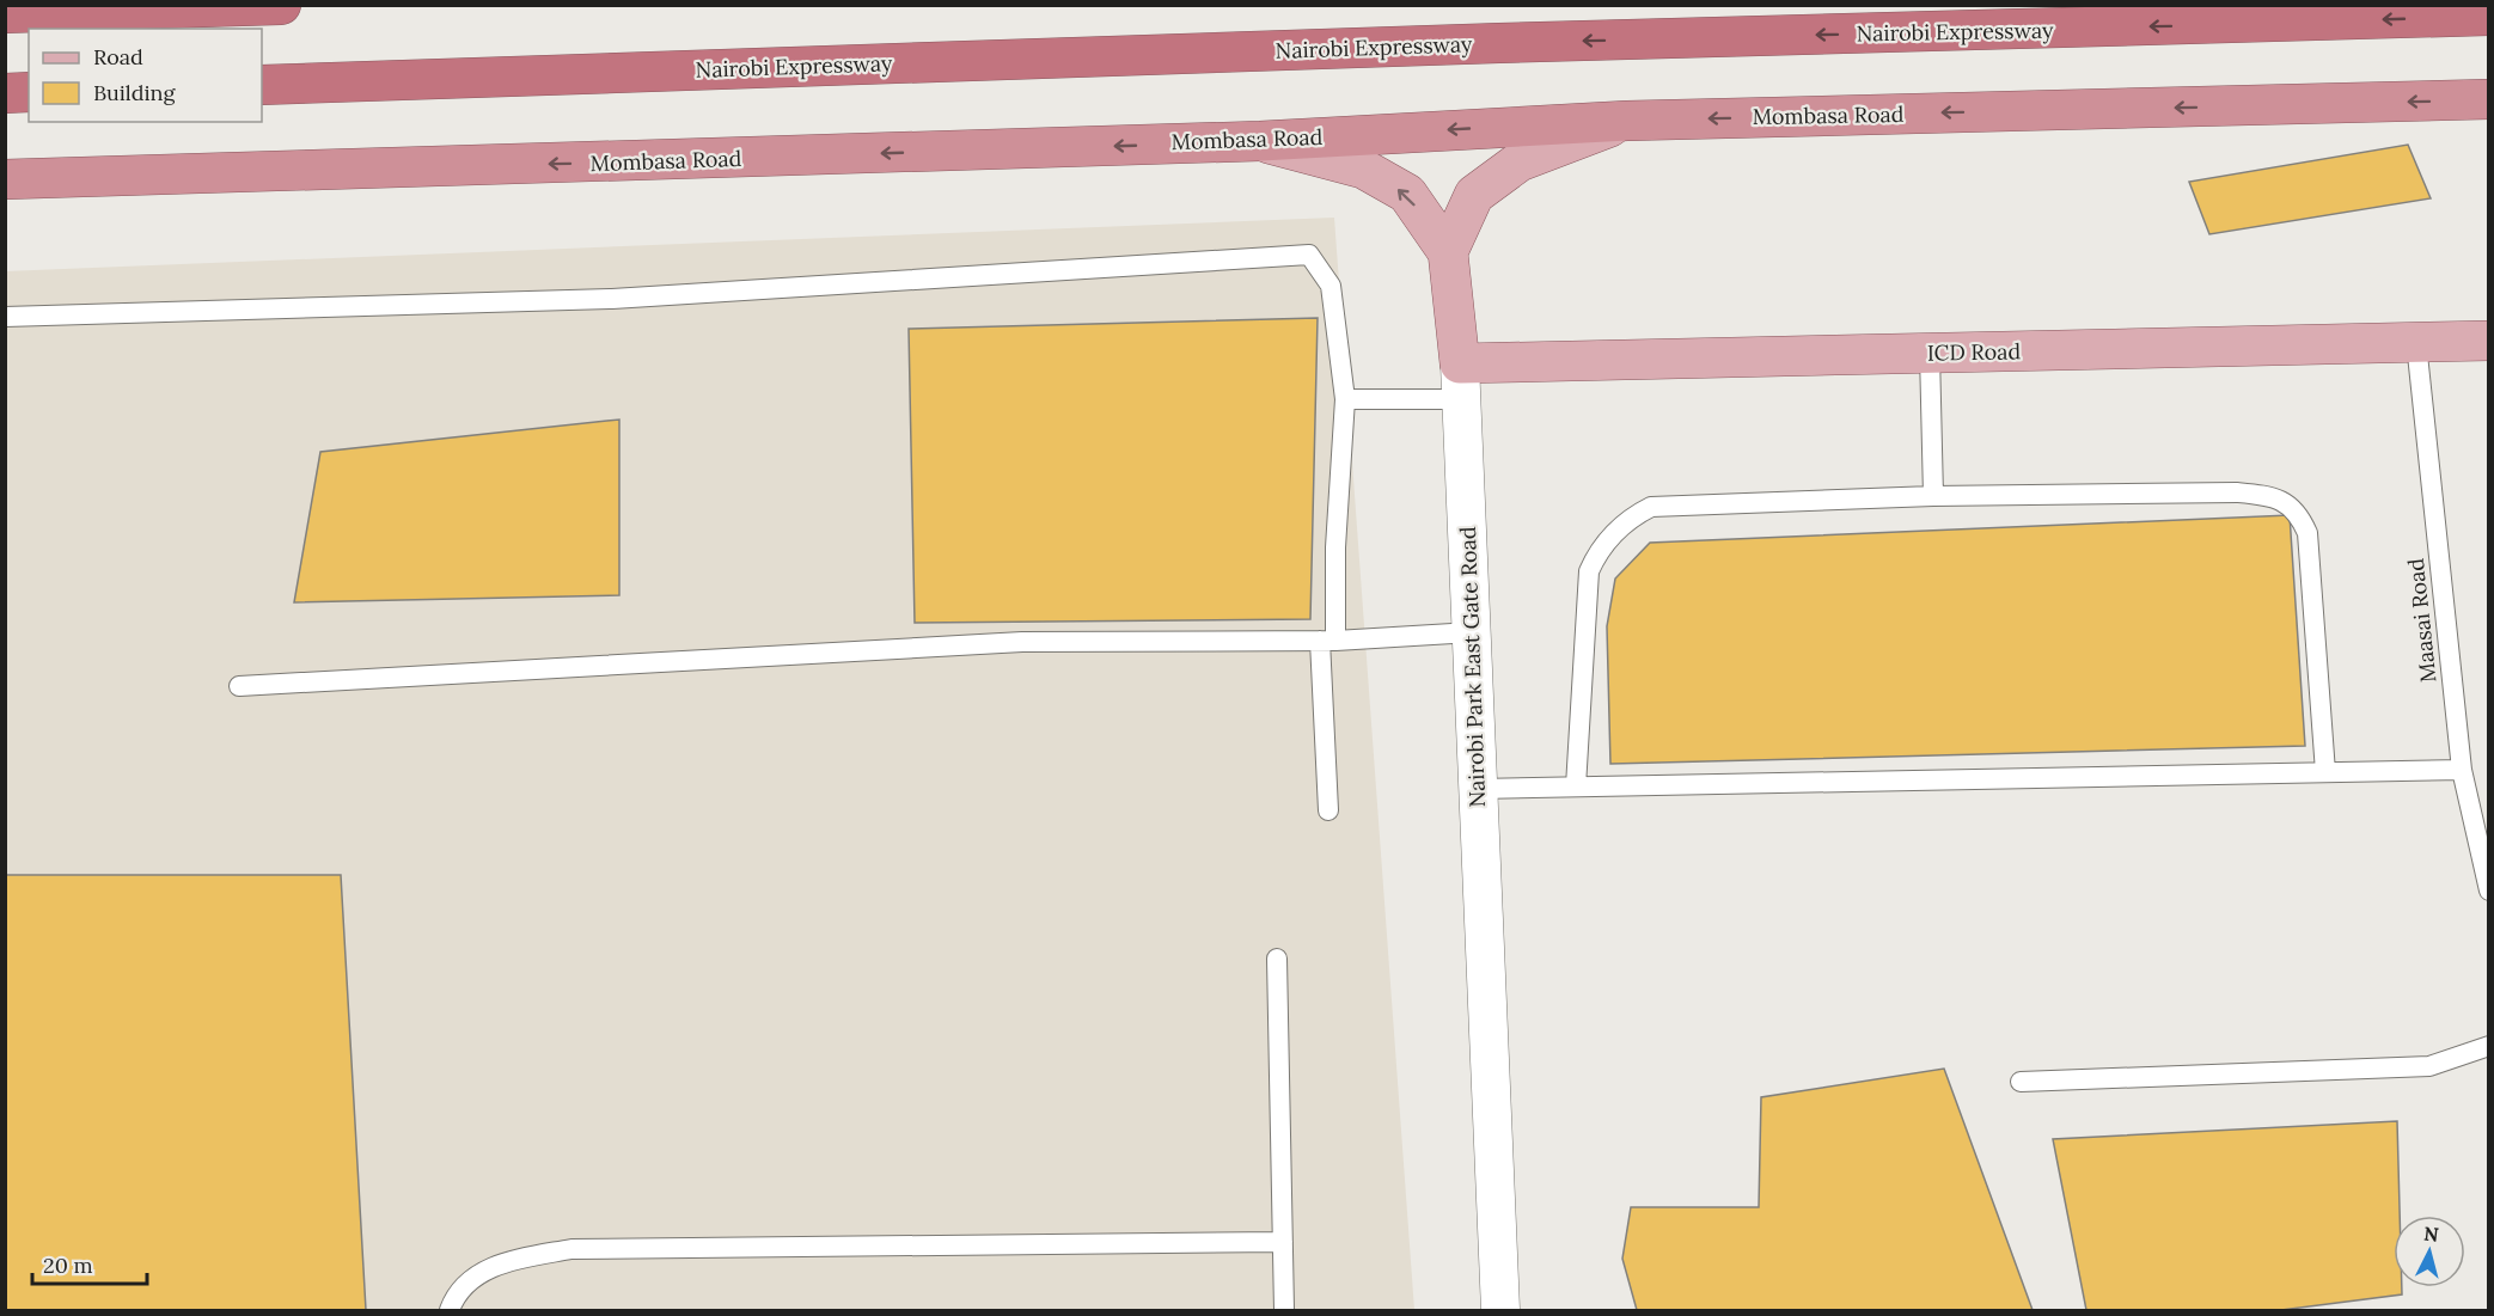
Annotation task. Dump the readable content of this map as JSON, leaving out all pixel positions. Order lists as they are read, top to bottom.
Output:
{
  "streets": {
    "highway": ["Nairobi Expressway", "Mombasa Road"],
    "main road": ["ICD Road", "Nairobi Park East Gate Road"],
    "lane": ["Maasai Road"]
  },
  "crossings": [
    ["Mombasa Road", "Nairobi Park East Gate Road"],
    ["ICD Road", "Maasai Road"],
    ["ICD Road", "Nairobi Park East Gate Road"]
  ],
  "one_way": ["Nairobi Expressway", "Mombasa Road"],
  "legend": ["Road", "Building"],
  "scale_bar": "20 m",
  "north": "top"
}
